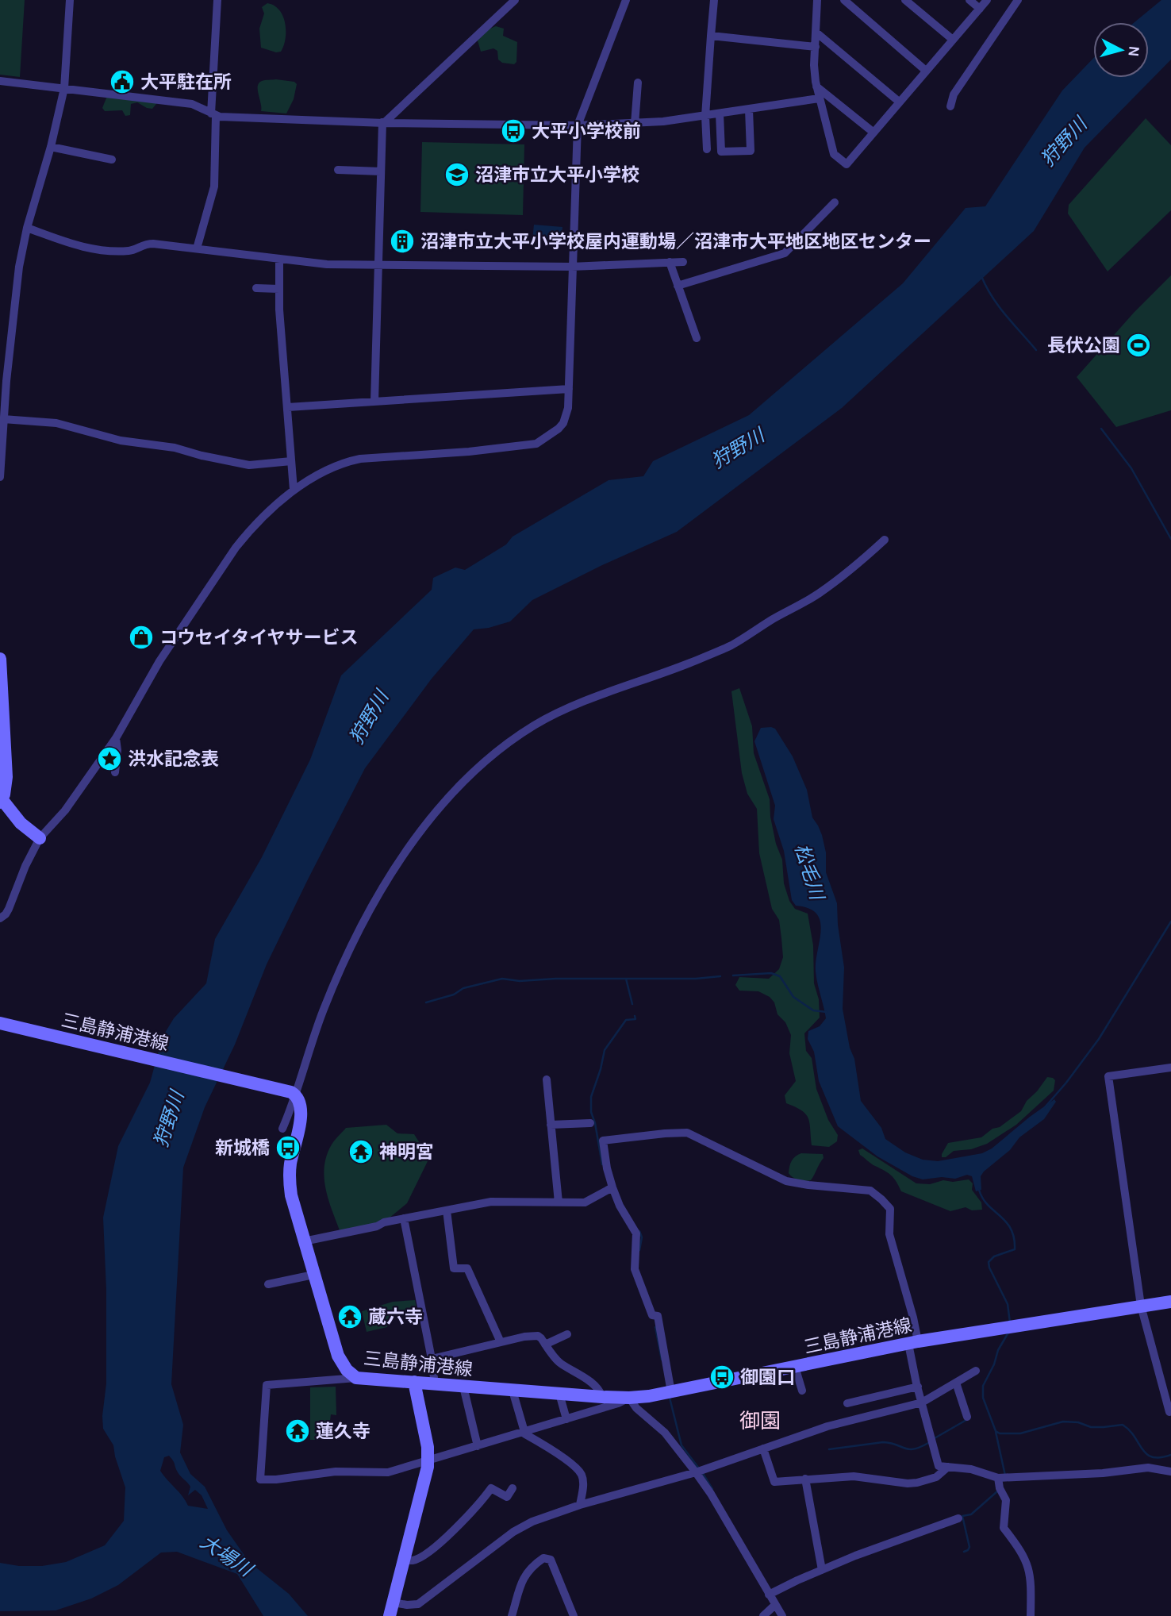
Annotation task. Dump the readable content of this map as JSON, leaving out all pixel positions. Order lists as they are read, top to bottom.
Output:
{
  "streets": {
    "main road": ["三島静浦港線"]
  },
  "districts": ["御園"],
  "water": ["狩野川", "松毛川", "大場川"],
  "places": {
    "public building": ["大平駐在所"],
    "bus stop": ["大平小学校前", "新城橋", "御園口"],
    "school or university": ["沼津市立大平小学校"],
    "building": ["沼津市立大平小学校屋内運動場／沼津市大平地区地区センター"],
    "sports": ["長伏公園"],
    "shop": ["コウセイタイヤサービス"],
    "place": ["洪水記念表"],
    "temple": ["神明宮", "蔵六寺", "蓮久寺"]
  },
  "north": "right"
}
